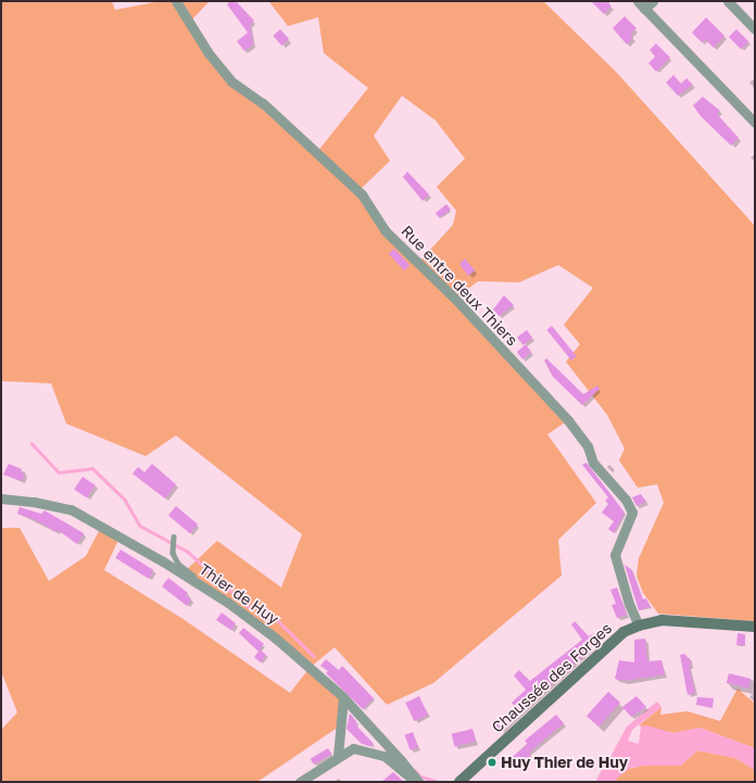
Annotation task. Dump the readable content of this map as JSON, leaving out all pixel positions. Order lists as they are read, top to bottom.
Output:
{
  "streets": {
    "main road": ["Chaussée des Forges"],
    "street": ["Rue entre deux Thiers", "Thier de Huy"]
  },
  "crossings": [
    ["Rue entre deux Thiers", "Chaussée des Forges"]
  ],
  "places": ["Huy Thier de Huy"]
}
